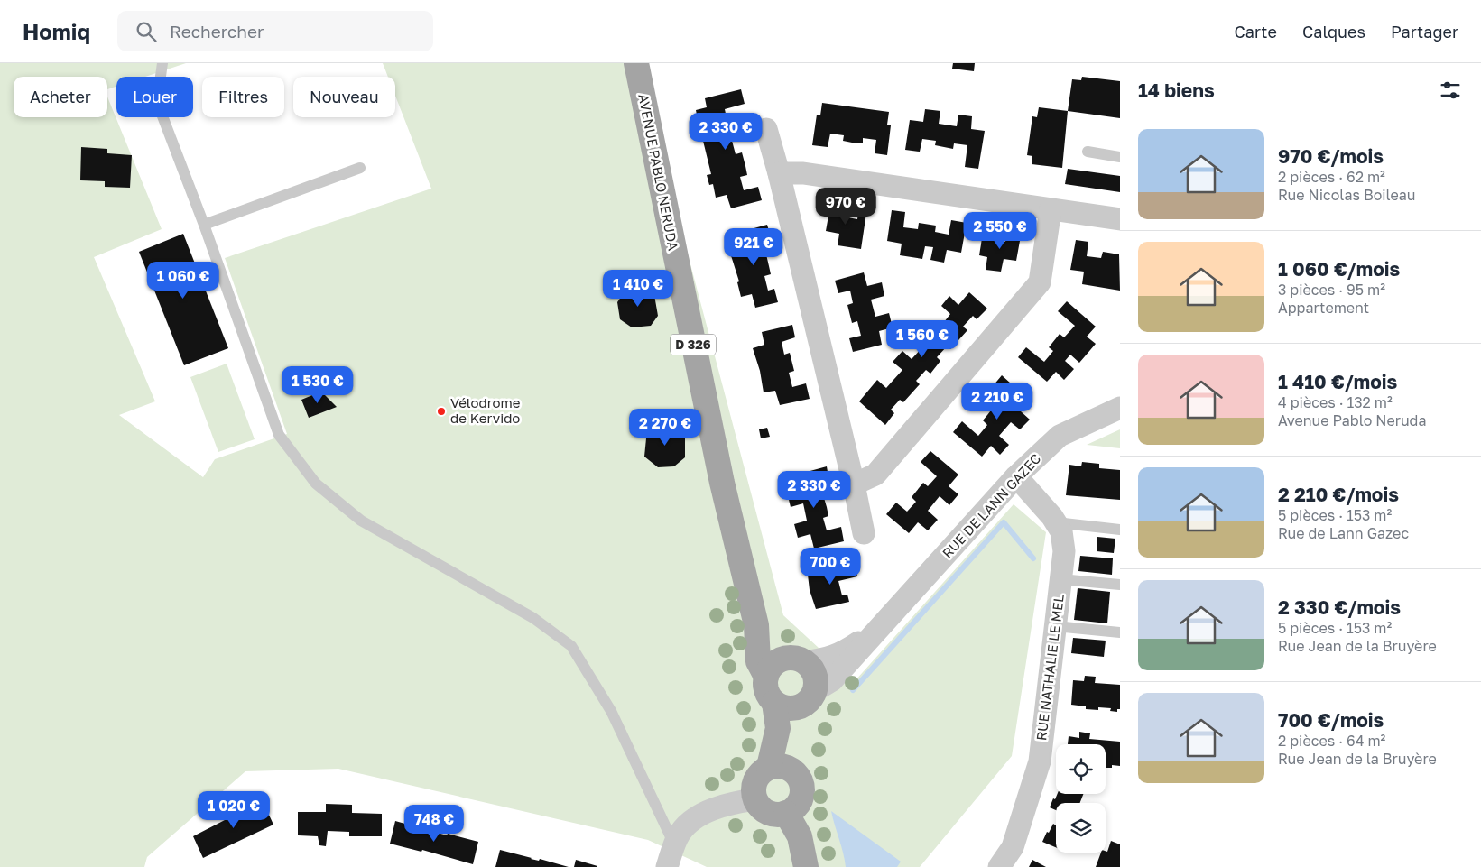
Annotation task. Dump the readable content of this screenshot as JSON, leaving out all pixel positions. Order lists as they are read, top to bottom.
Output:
{
  "streets": {
    "main road": ["AVENUE PABLO NERUDA", "D 326"],
    "street": ["RUE DE LANN GAZEC", "RUE NATHALIE LE MEL"]
  },
  "crossings": [
    ["AVENUE PABLO NERUDA", "D 326"],
    ["RUE DE LANN GAZEC", "RUE NATHALIE LE MEL"]
  ],
  "places": ["Vélodrome de Kervido"],
  "page": {
    "header": "Homiq",
    "search": "Rechercher",
    "nav": ["Carte", "Calques", "Partager"],
    "heading": "14 biens",
    "chip": [
      "Acheter",
      "Louer",
      "Filtres",
      "Nouveau"
    ],
    "price": [
      "2 330 €",
      "970 €",
      "2 550 €",
      "921 €",
      "1 060 €",
      "1 410 €",
      "1 560 €",
      "1 530 €",
      "2 210 €",
      "2 270 €",
      "2 330 €",
      "700 €",
      "1 020 €",
      "748 €"
    ],
    "list": [
      {
        "name": "970 €/mois",
        "note": "2 pièces · 62 m² · Rue Nicolas Boileau"
      },
      {
        "name": "1 060 €/mois",
        "note": "3 pièces · 95 m² · Appartement"
      },
      {
        "name": "1 410 €/mois",
        "note": "4 pièces · 132 m² · Avenue Pablo Neruda"
      },
      {
        "name": "2 210 €/mois",
        "note": "5 pièces · 153 m² · Rue de Lann Gazec"
      },
      {
        "name": "2 330 €/mois",
        "note": "5 pièces · 153 m² · Rue Jean de la Bruyère"
      },
      {
        "name": "700 €/mois",
        "note": "2 pièces · 64 m² · Rue Jean de la Bruyère"
      }
    ]
  }
}
